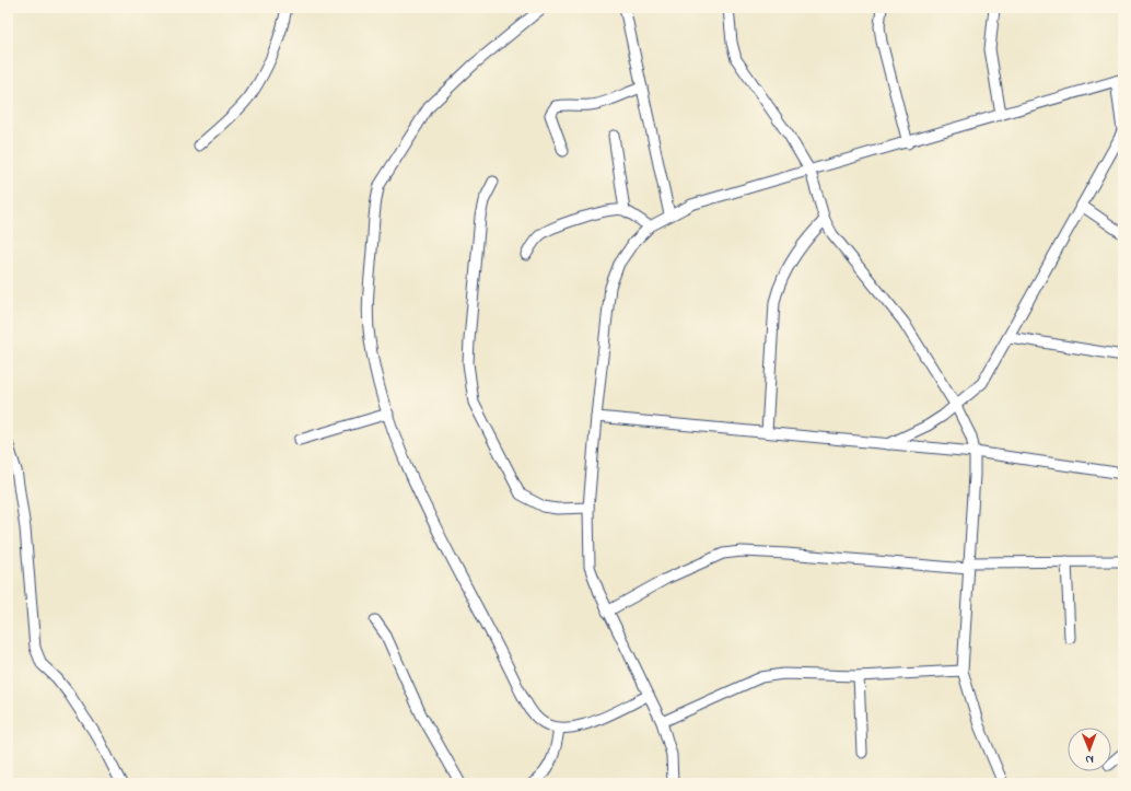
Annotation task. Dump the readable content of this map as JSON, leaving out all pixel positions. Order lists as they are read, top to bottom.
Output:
{
  "north": "bottom"
}
